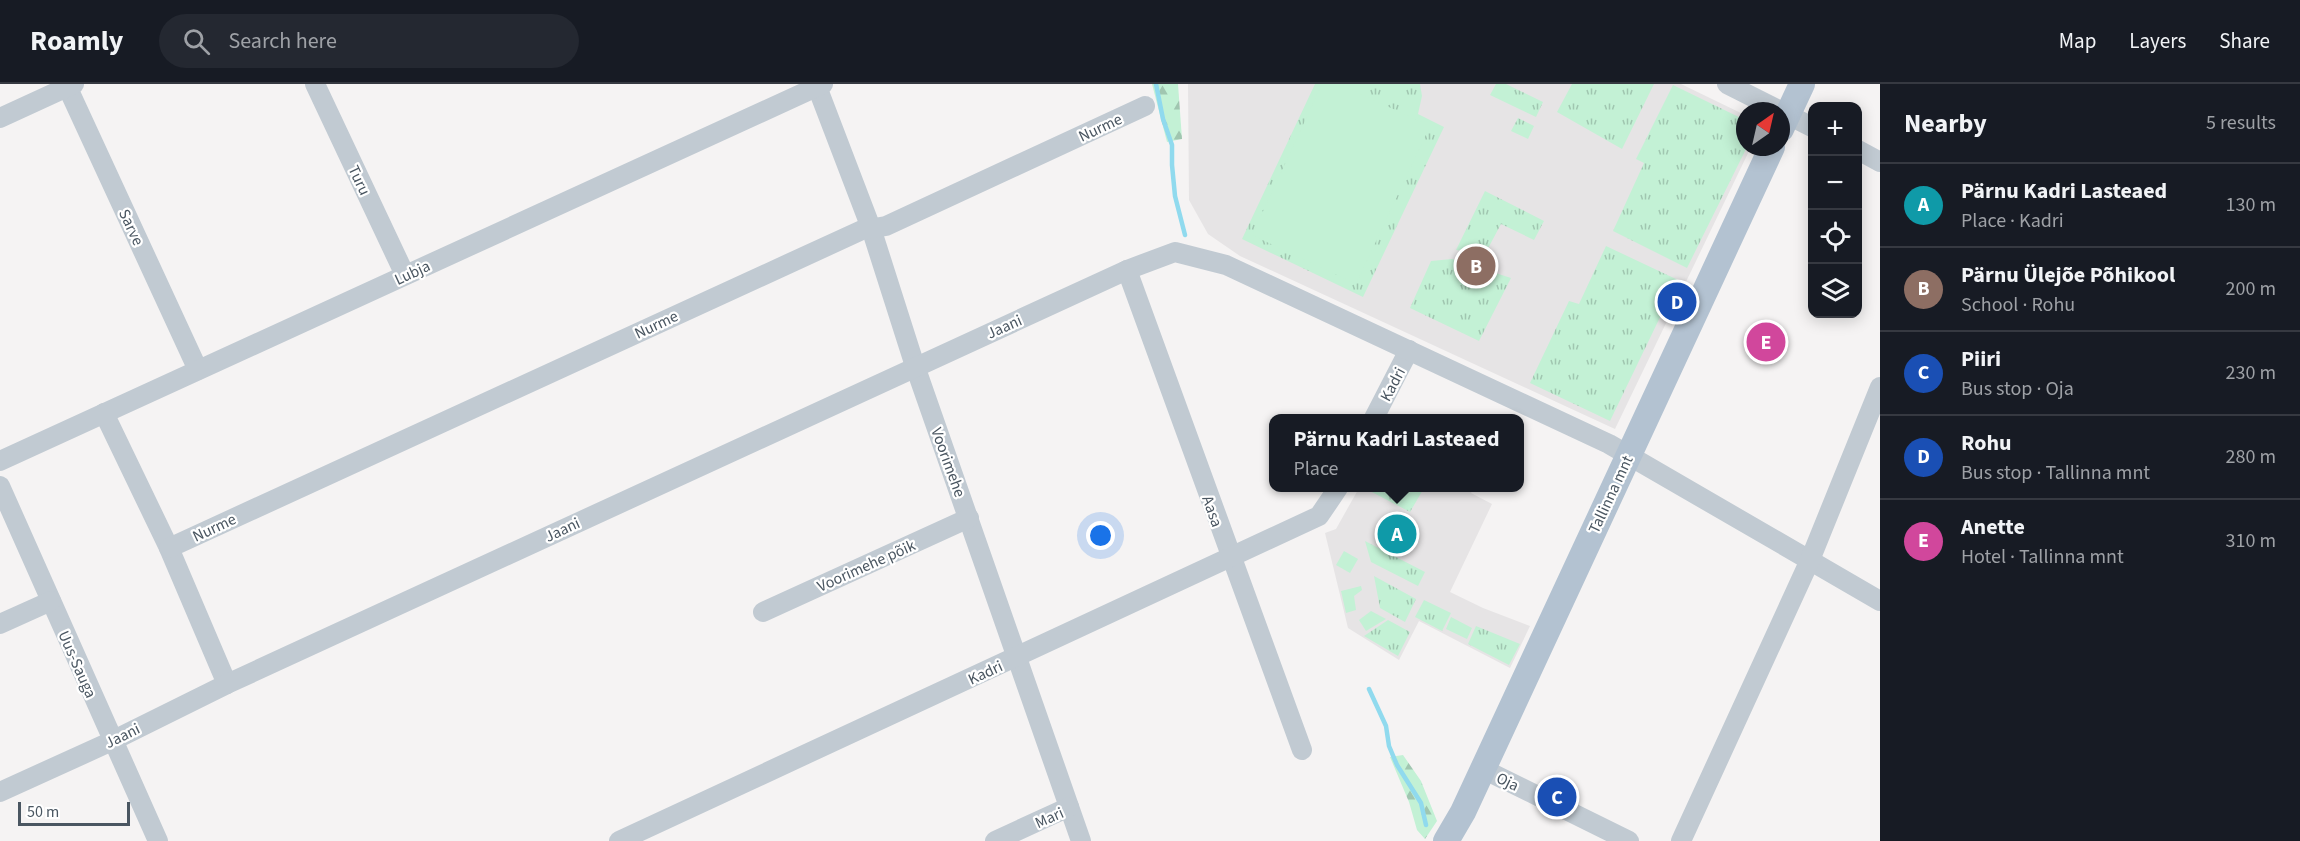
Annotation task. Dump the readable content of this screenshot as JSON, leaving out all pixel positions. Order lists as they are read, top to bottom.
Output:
{
  "streets": {
    "main road": ["Tallinna mnt"],
    "street": [
      "Nurme",
      "Turu",
      "Sarve",
      "Lubja",
      "Jaani",
      "Kadri",
      "Voorimehe",
      "Aasa",
      "Voorimehe põik",
      "Uus-Sauga",
      "Oja",
      "Mari"
    ]
  },
  "crossings": [
    ["Nurme", "Voorimehe"],
    ["Turu", "Lubja"],
    ["Sarve", "Lubja"],
    ["Lubja", "Voorimehe"],
    ["Jaani", "Kadri"],
    ["Jaani", "Voorimehe"],
    ["Jaani", "Tallinna mnt"],
    ["Jaani", "Aasa"],
    ["Jaani", "Uus-Sauga"],
    ["Kadri", "Voorimehe"],
    ["Kadri", "Aasa"],
    ["Voorimehe", "Voorimehe põik"],
    ["Voorimehe", "Mari"],
    ["Tallinna mnt", "Oja"]
  ],
  "scale_bar": "50 m",
  "north": "top right",
  "page": {
    "header": "Roamly",
    "search": "Search here",
    "nav": ["Map", "Layers", "Share"],
    "heading": ["Nearby", "5 results"],
    "map_buttons": ["+", "−"],
    "list": [
      {
        "mark": "A",
        "name": "Pärnu Kadri Lasteaed",
        "note": "Place · Kadri",
        "value": "130 m"
      },
      {
        "mark": "B",
        "name": "Pärnu Ülejõe Põhikool",
        "note": "School · Rohu",
        "value": "200 m"
      },
      {
        "mark": "C",
        "name": "Piiri",
        "note": "Bus stop · Oja",
        "value": "230 m"
      },
      {
        "mark": "D",
        "name": "Rohu",
        "note": "Bus stop · Tallinna mnt",
        "value": "280 m"
      },
      {
        "mark": "E",
        "name": "Anette",
        "note": "Hotel · Tallinna mnt",
        "value": "310 m"
      }
    ],
    "pins": [
      "B",
      "D",
      "E",
      "A",
      "C"
    ],
    "popup": ["Pärnu Kadri Lasteaed", "Place"],
    "scale": "50 m"
  }
}
